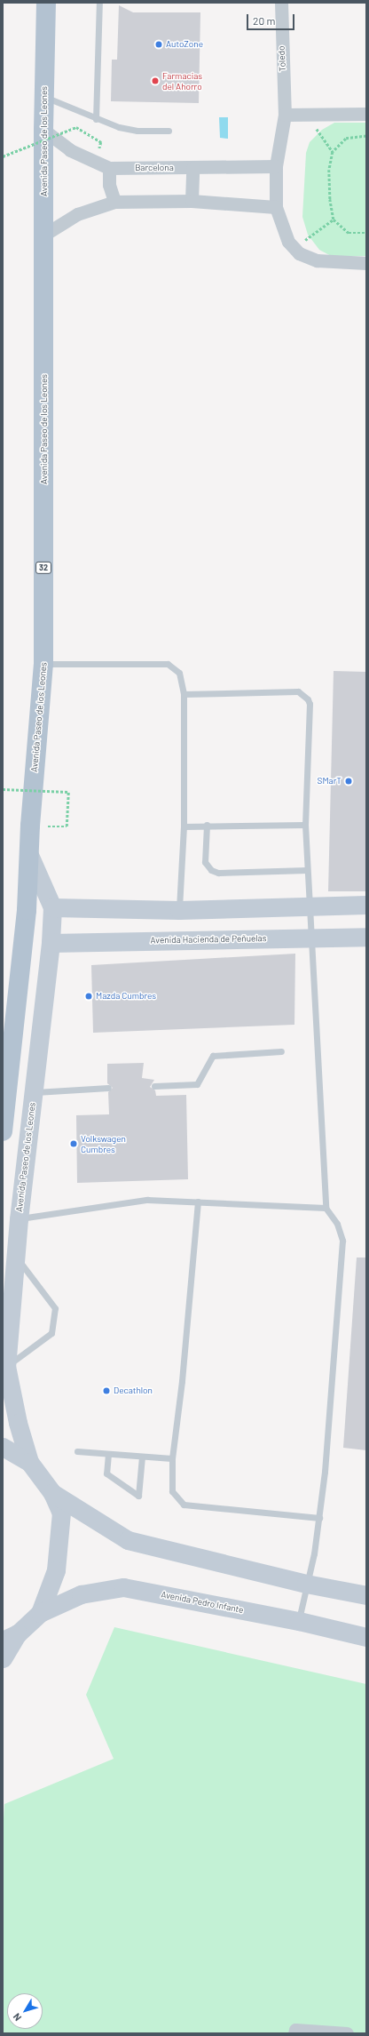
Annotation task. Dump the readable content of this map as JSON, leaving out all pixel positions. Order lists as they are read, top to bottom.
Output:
{
  "streets": {
    "main road": ["Avenida Paseo de los Leones", "32"],
    "street": [
      "Toledo",
      "Barcelona",
      "Avenida Hacienda de Peñuelas",
      "Avenida Pedro Infante"
    ]
  },
  "crossings": [
    ["Avenida Paseo de los Leones", "Barcelona"],
    ["Avenida Paseo de los Leones", "Avenida Hacienda de Peñuelas"]
  ],
  "places": [
    "AutoZone",
    "Farmacias del Ahorro",
    "SMarT",
    "Mazda Cumbres",
    "Volkswagen Cumbres",
    "Decathlon"
  ],
  "scale_bar": "20 m",
  "north": "bottom left"
}
